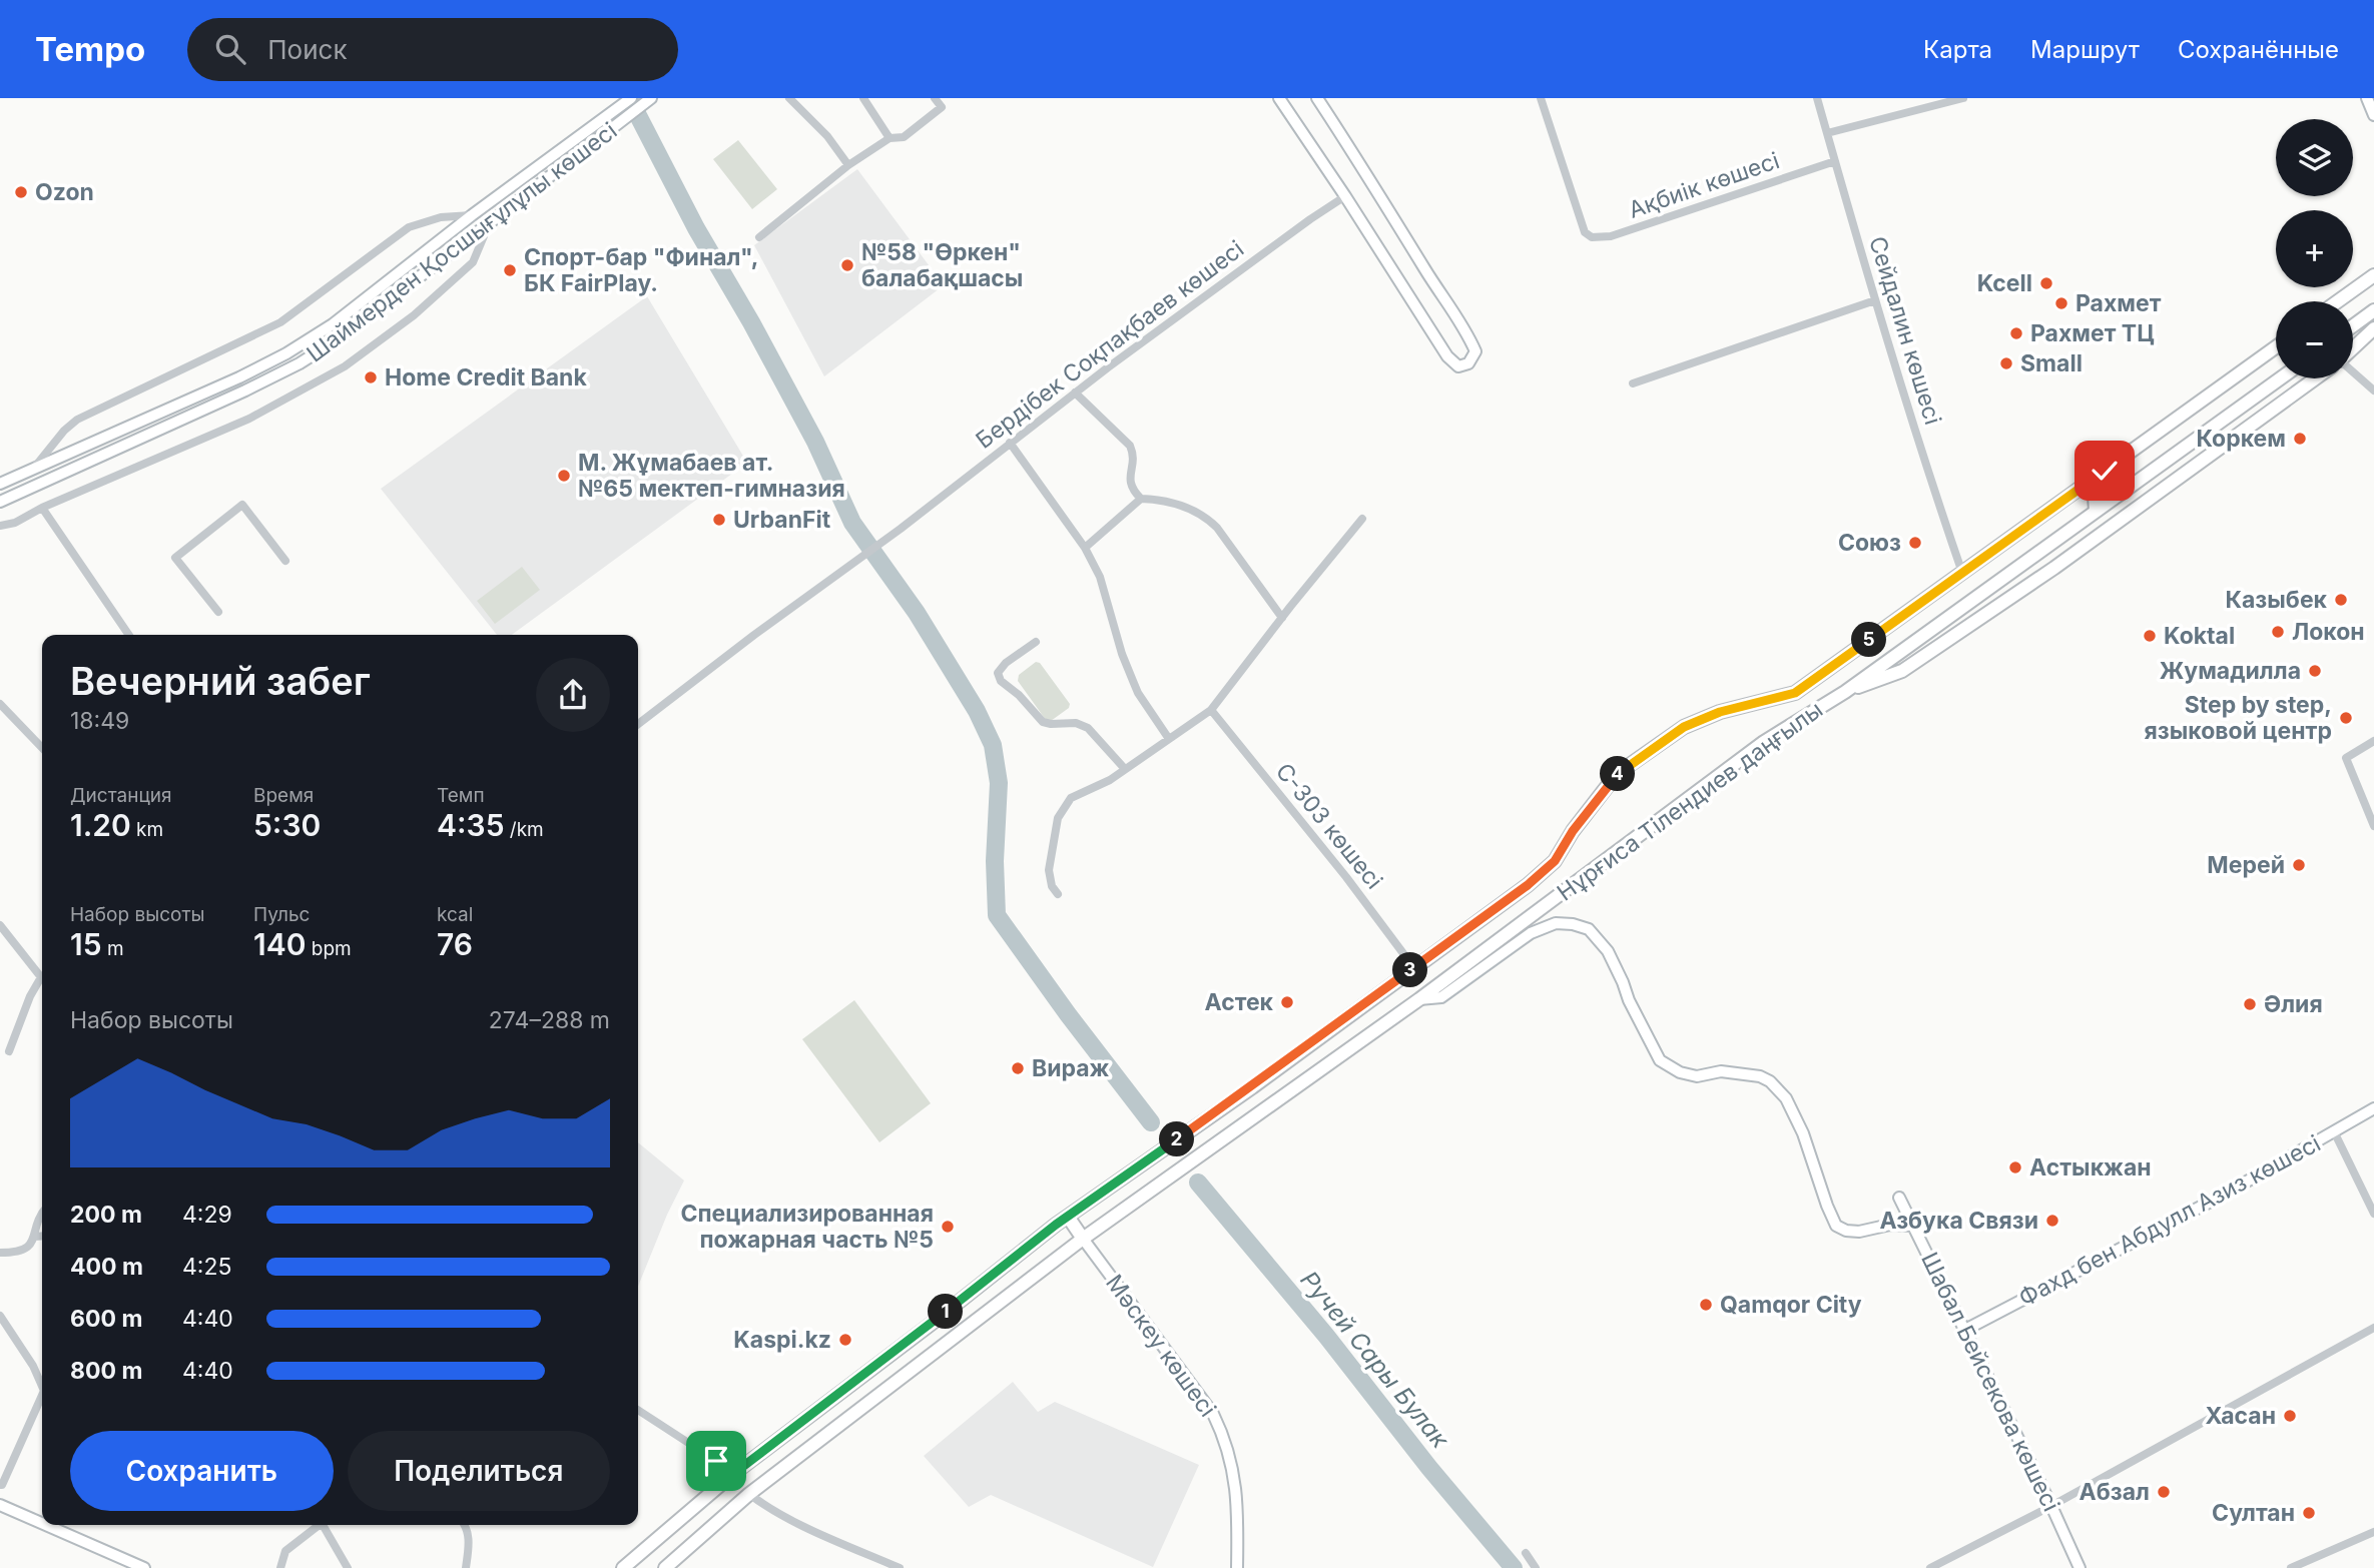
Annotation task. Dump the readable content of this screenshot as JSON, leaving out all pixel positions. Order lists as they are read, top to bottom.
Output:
{
  "streets": {
    "main road": [
      "Шаймерден Қосшығұлұлы көшесі",
      "Нұрғиса Тілендиев даңғылы",
      "Фахд бен Абдулл Азиз көшесі",
      "Мәскеу көшесі",
      "Шабал Бейсекова көшесі"
    ],
    "street": [
      "Ақбиік көшесі",
      "Сейдалин көшесі",
      "Бердібек Соқпақбаев көшесі",
      "С-303 көшесі"
    ]
  },
  "crossings": [
    ["Ақбиік көшесі", "Сейдалин көшесі"],
    ["Сейдалин көшесі", "Нұрғиса Тілендиев даңғылы"],
    ["Нұрғиса Тілендиев даңғылы", "С-303 көшесі"],
    ["Нұрғиса Тілендиев даңғылы", "Мәскеу көшесі"],
    ["Фахд бен Абдулл Азиз көшесі", "Шабал Бейсекова көшесі"]
  ],
  "water": ["Ручей Сары Булак"],
  "places": [
    "Ozon",
    "№58 \"Өркен\" балабақшасы",
    "Спорт-бар \"Финал\", БК FairPlay.",
    "Kcell",
    "Рахмет",
    "Рахмет ТЦ",
    "Small",
    "Home Credit Bank",
    "Коркем",
    "М. Жұмабаев ат. №65 мектеп-гимназия",
    "UrbanFit",
    "Союз",
    "Казыбек",
    "Локон",
    "Koktal",
    "Жумадилла",
    "Step by step, языковой центр",
    "Мерей",
    "Астек",
    "Әлия",
    "Вираж",
    "Астыкжан",
    "Азбука Связи",
    "Специализированная пожарная часть №5",
    "Qamqor City",
    "Kaspi.kz",
    "Хасан",
    "Абзал",
    "Султан"
  ],
  "page": {
    "header": "Tempo",
    "search": "Поиск",
    "nav": ["Карта", "Маршрут", "Сохранённые"],
    "map_buttons": ["+", "−"],
    "pins": [
      "5",
      "4",
      "3",
      "2",
      "1"
    ],
    "heading": ["Вечерний забег", "18:49"],
    "stats": [
      ["Дистанция", "1.20 km"],
      ["Время", "5:30"],
      ["Темп", "4:35 /km"],
      ["Набор высоты", "15 m"],
      ["Пульс", "140 bpm"],
      ["kcal", "76"]
    ],
    "chart": ["Набор высоты", "274–288 m"],
    "list": [
      {
        "name": "200 m",
        "note": "4:29"
      },
      {
        "name": "400 m",
        "note": "4:25"
      },
      {
        "name": "600 m",
        "note": "4:40"
      },
      {
        "name": "800 m",
        "note": "4:40"
      }
    ],
    "buttons": ["Сохранить", "Поделиться"]
  }
}
